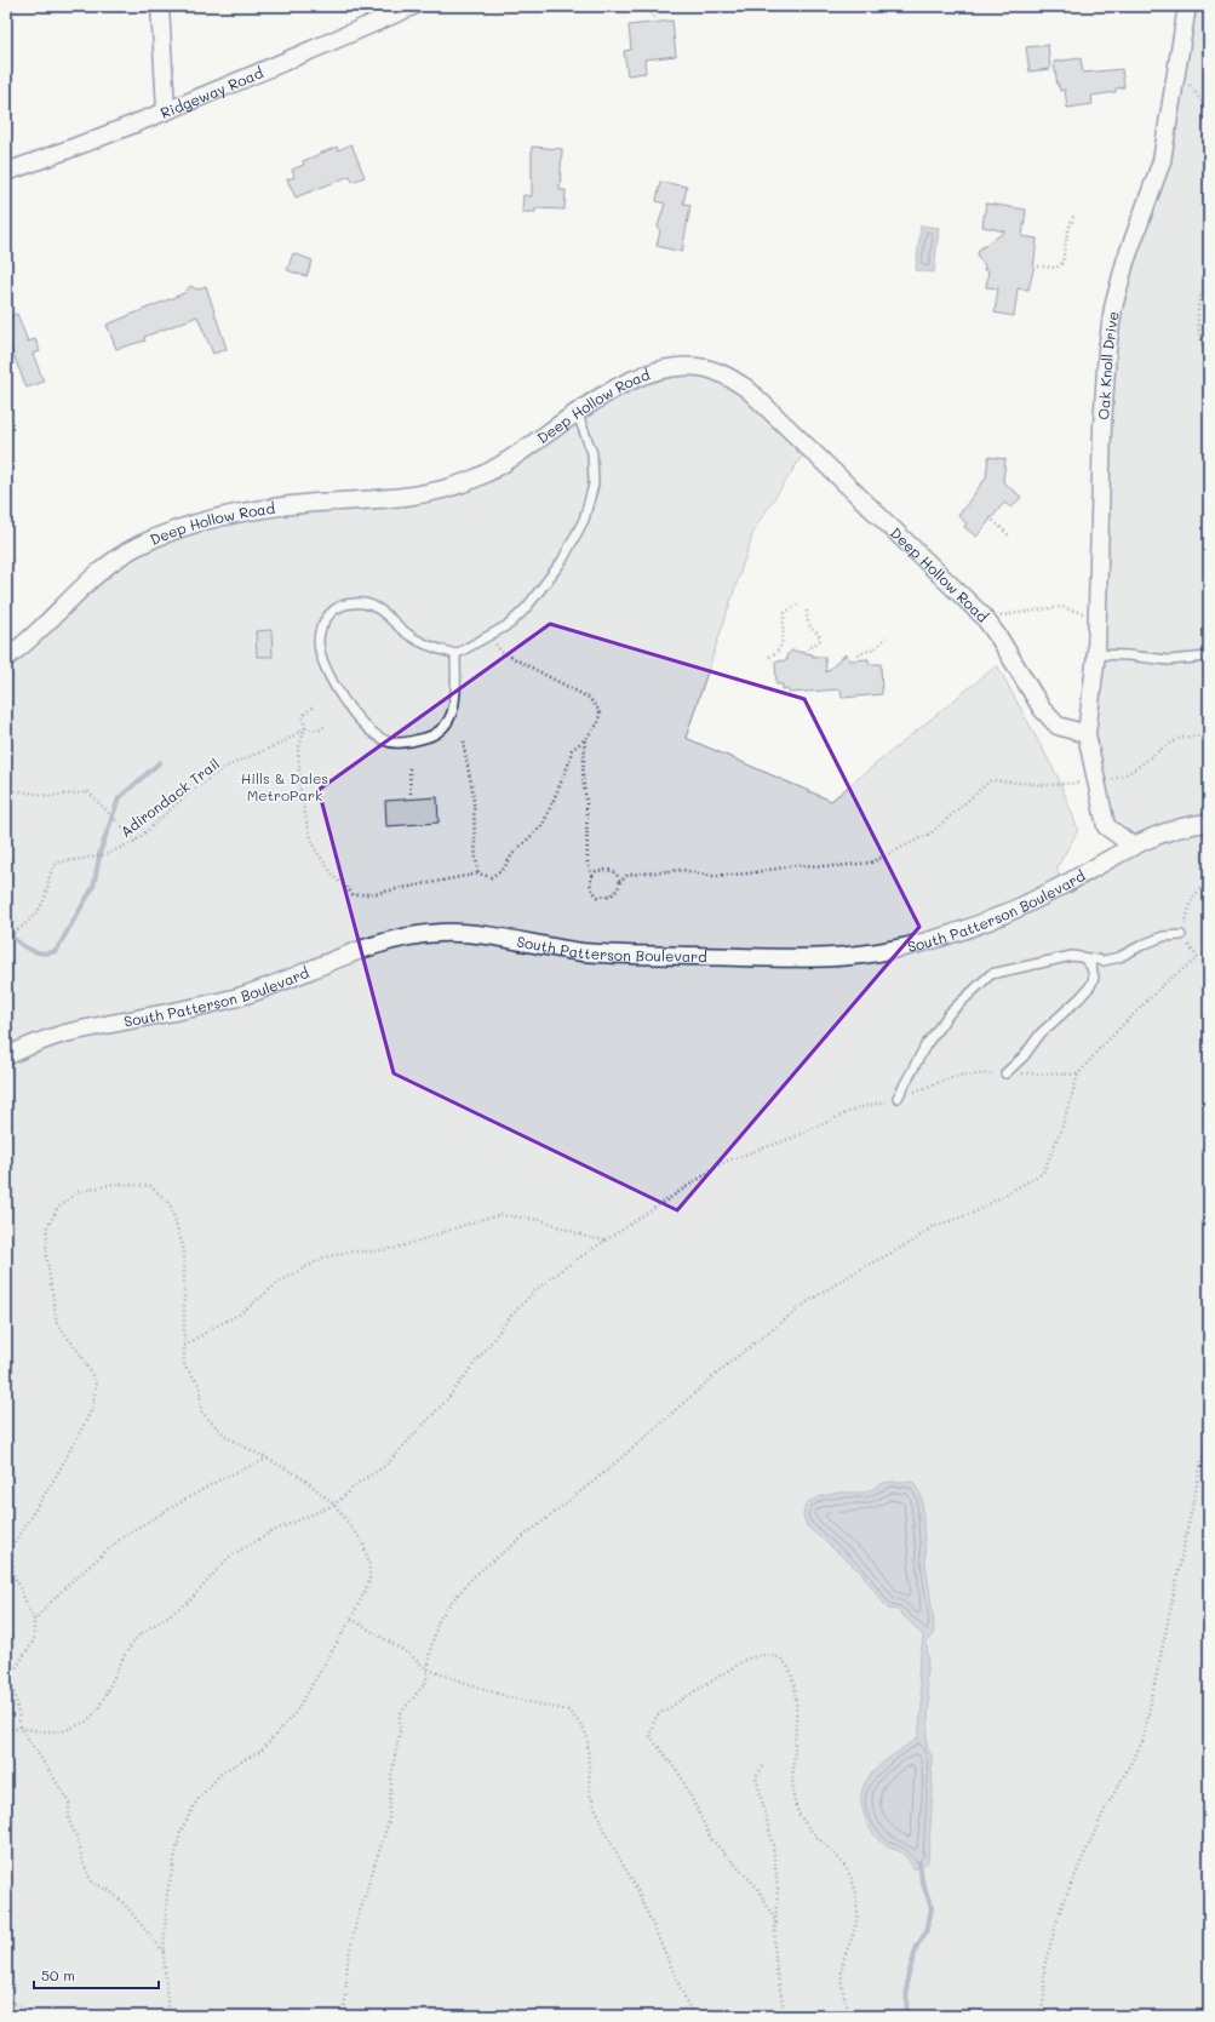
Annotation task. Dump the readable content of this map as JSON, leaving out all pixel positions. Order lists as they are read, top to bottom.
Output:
{
  "streets": {
    "street": [
      "Ridgeway Road",
      "Oak Knoll Drive",
      "Deep Hollow Road",
      "South Patterson Boulevard"
    ],
    "path": ["Adirondack Trail"]
  },
  "crossings": [
    ["Oak Knoll Drive", "Deep Hollow Road"],
    ["Oak Knoll Drive", "South Patterson Boulevard"]
  ],
  "parks": ["Hills & Dales MetroPark"],
  "scale_bar": "50 m"
}
